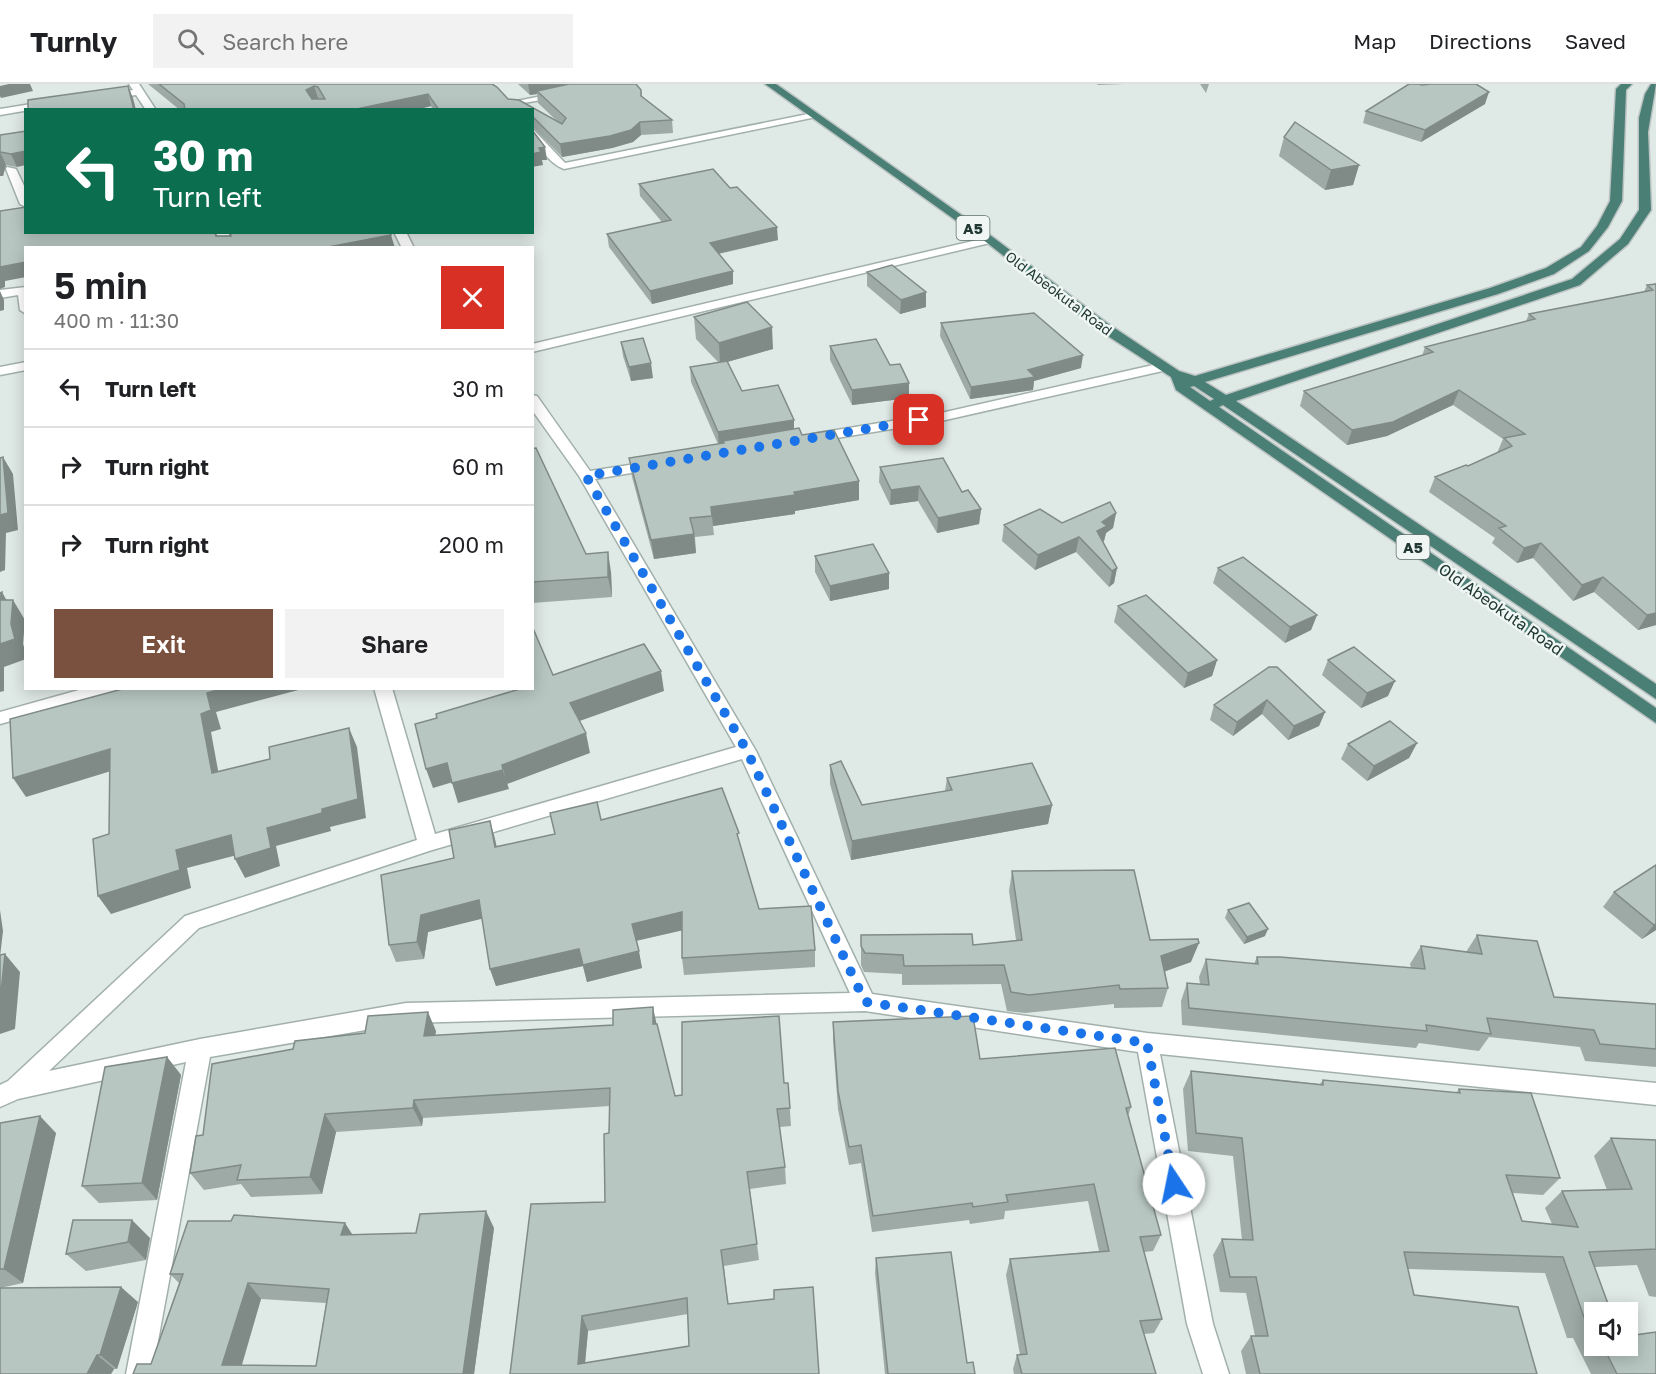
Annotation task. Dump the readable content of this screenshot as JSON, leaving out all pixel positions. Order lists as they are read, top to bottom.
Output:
{
  "streets": {
    "highway": ["A5", "Old Abeokuta Road"]
  },
  "page": {
    "header": "Turnly",
    "search": "Search here",
    "nav": ["Map", "Directions", "Saved"],
    "turn": ["30 m", "Turn left"],
    "heading": ["5 min", "400 m · 11:30"],
    "list": [
      {
        "name": "Turn left",
        "value": "30 m"
      },
      {
        "name": "Turn right",
        "value": "60 m"
      },
      {
        "name": "Turn right",
        "value": "200 m"
      }
    ],
    "buttons": ["Exit", "Share"]
  }
}
